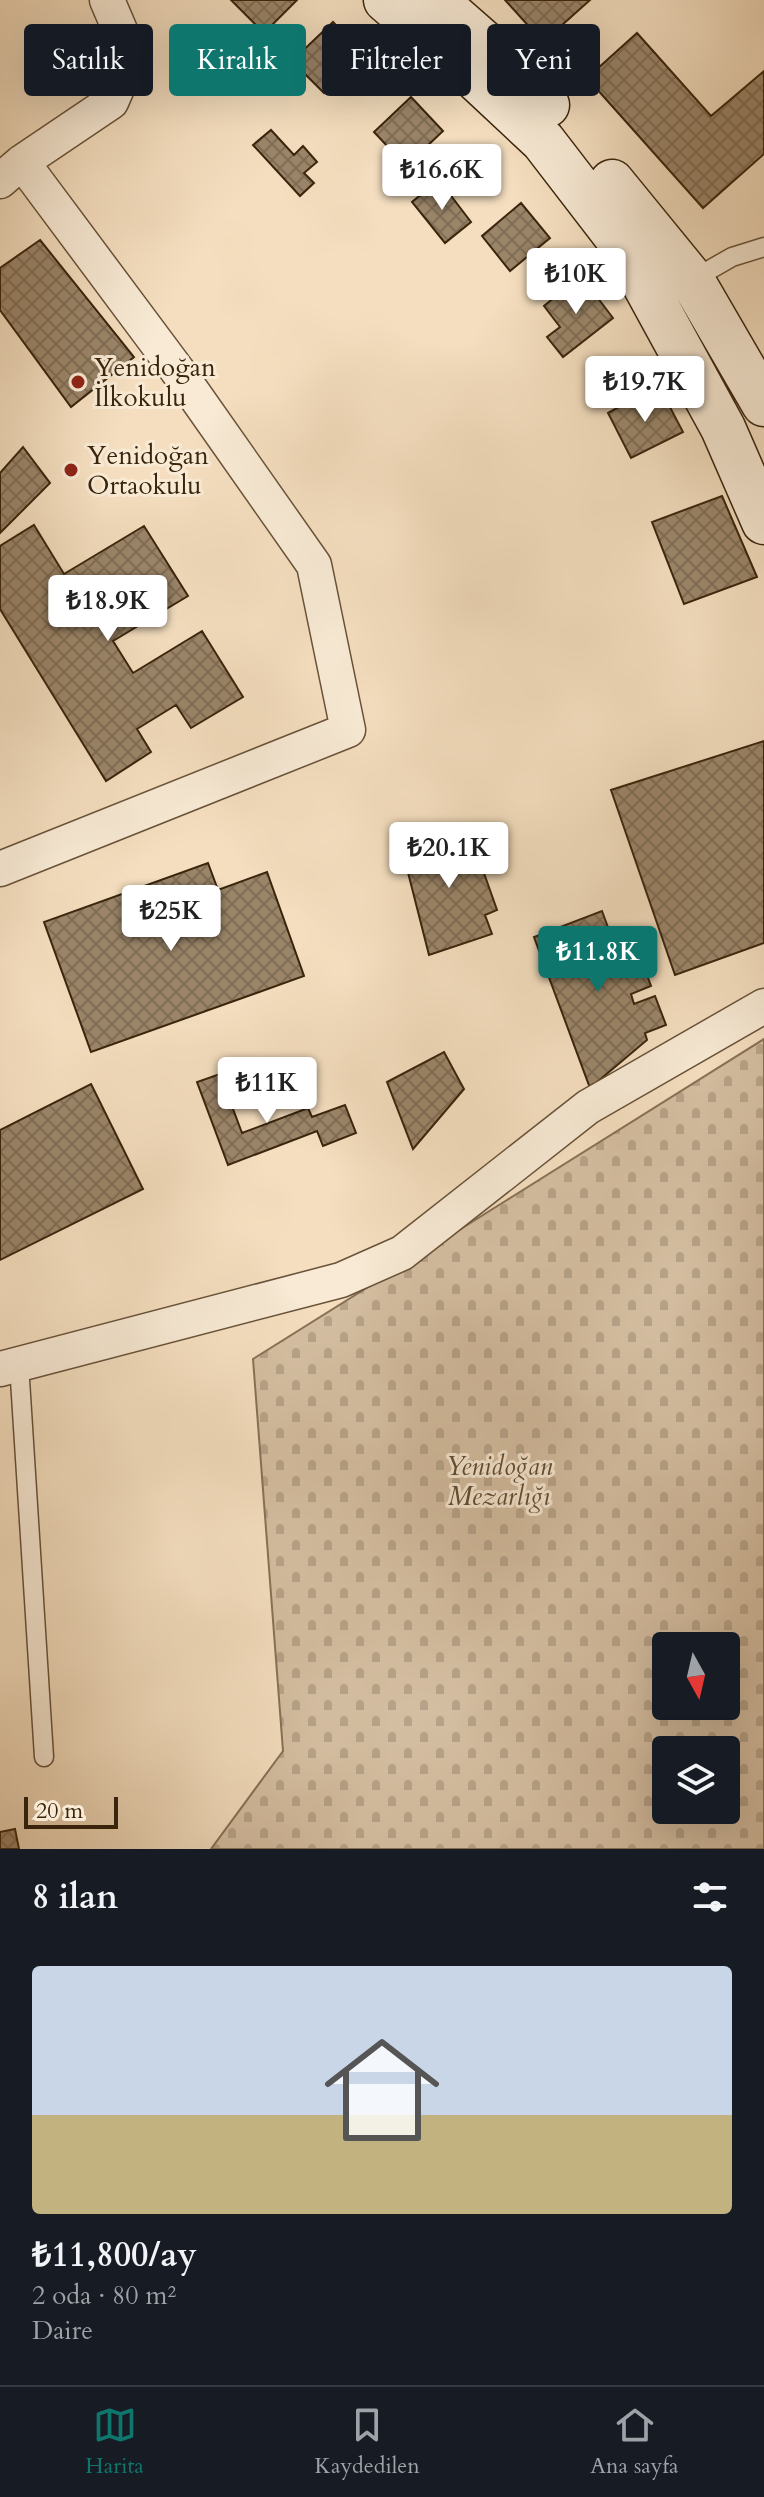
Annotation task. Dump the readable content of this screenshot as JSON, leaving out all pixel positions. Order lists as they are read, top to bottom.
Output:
{
  "parks": ["Yenidoğan Mezarlığı"],
  "places": ["Yenidoğan İlkokulu", "Yenidoğan Ortaokulu"],
  "scale_bar": "20 m",
  "north": "bottom",
  "page": {
    "chip": [
      "Satılık",
      "Kiralık",
      "Filtreler",
      "Yeni"
    ],
    "price": [
      "₺16.6K",
      "₺10K",
      "₺19.7K",
      "₺18.9K",
      "₺20.1K",
      "₺25K",
      "₺11.8K",
      "₺11K"
    ],
    "scale": "20 m",
    "heading": "8 ilan",
    "list": [
      {
        "name": "₺11,800/ay",
        "note": "2 oda · 80 m² · Daire"
      }
    ],
    "tabs": ["Harita", "Kaydedilen", "Ana sayfa"]
  }
}
